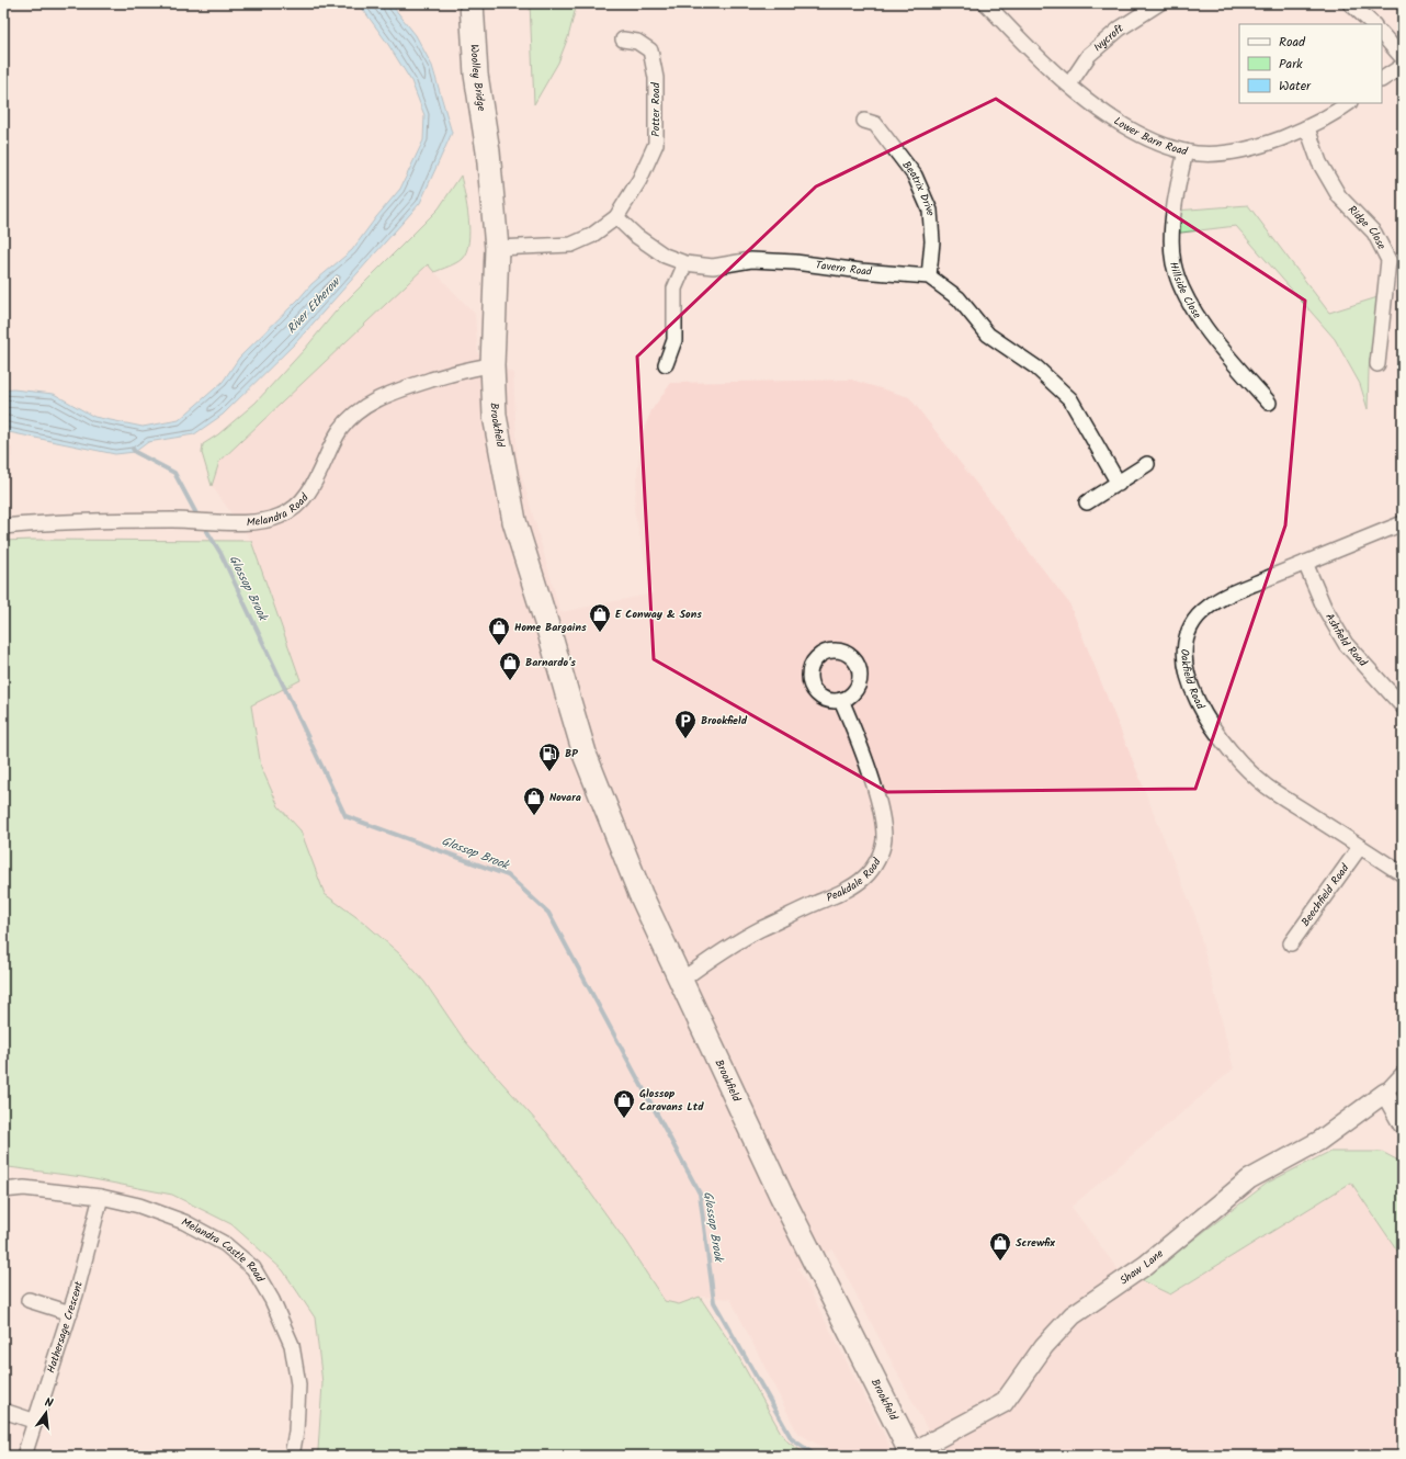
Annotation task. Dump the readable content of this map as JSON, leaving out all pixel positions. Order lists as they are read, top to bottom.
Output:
{
  "streets": {
    "main road": ["Woolley Bridge", "Brookfield"],
    "street": [
      "Ivycroft",
      "Potter Road",
      "Lower Barn Road",
      "Beatrix Drive",
      "Ridge Close",
      "Tavern Road",
      "Hillside Close",
      "Melandra Road",
      "Ashfield Road",
      "Oakfield Road",
      "Peakdale Road",
      "Beechfield Road",
      "Melandra Castle Road",
      "Shaw Lane",
      "Hathersage Crescent"
    ]
  },
  "crossings": [
    ["Ivycroft", "Lower Barn Road"],
    ["Woolley Bridge", "Brookfield"],
    ["Potter Road", "Tavern Road"],
    ["Lower Barn Road", "Ridge Close"],
    ["Lower Barn Road", "Hillside Close"],
    ["Beatrix Drive", "Tavern Road"],
    ["Brookfield", "Melandra Road"],
    ["Brookfield", "Peakdale Road"],
    ["Brookfield", "Shaw Lane"],
    ["Ashfield Road", "Oakfield Road"],
    ["Oakfield Road", "Beechfield Road"],
    ["Melandra Castle Road", "Hathersage Crescent"]
  ],
  "water": ["River Etherow", "Glossop Brook"],
  "places": {
    "shop": [
      "E Conway & Sons",
      "Home Bargains",
      "Barnardo's",
      "Novara",
      "Glossop Caravans Ltd",
      "Screwfix"
    ],
    "parking": ["Brookfield"],
    "fuel station": ["BP"]
  },
  "legend": ["Road", "Park", "Water"],
  "north": "top"
}
